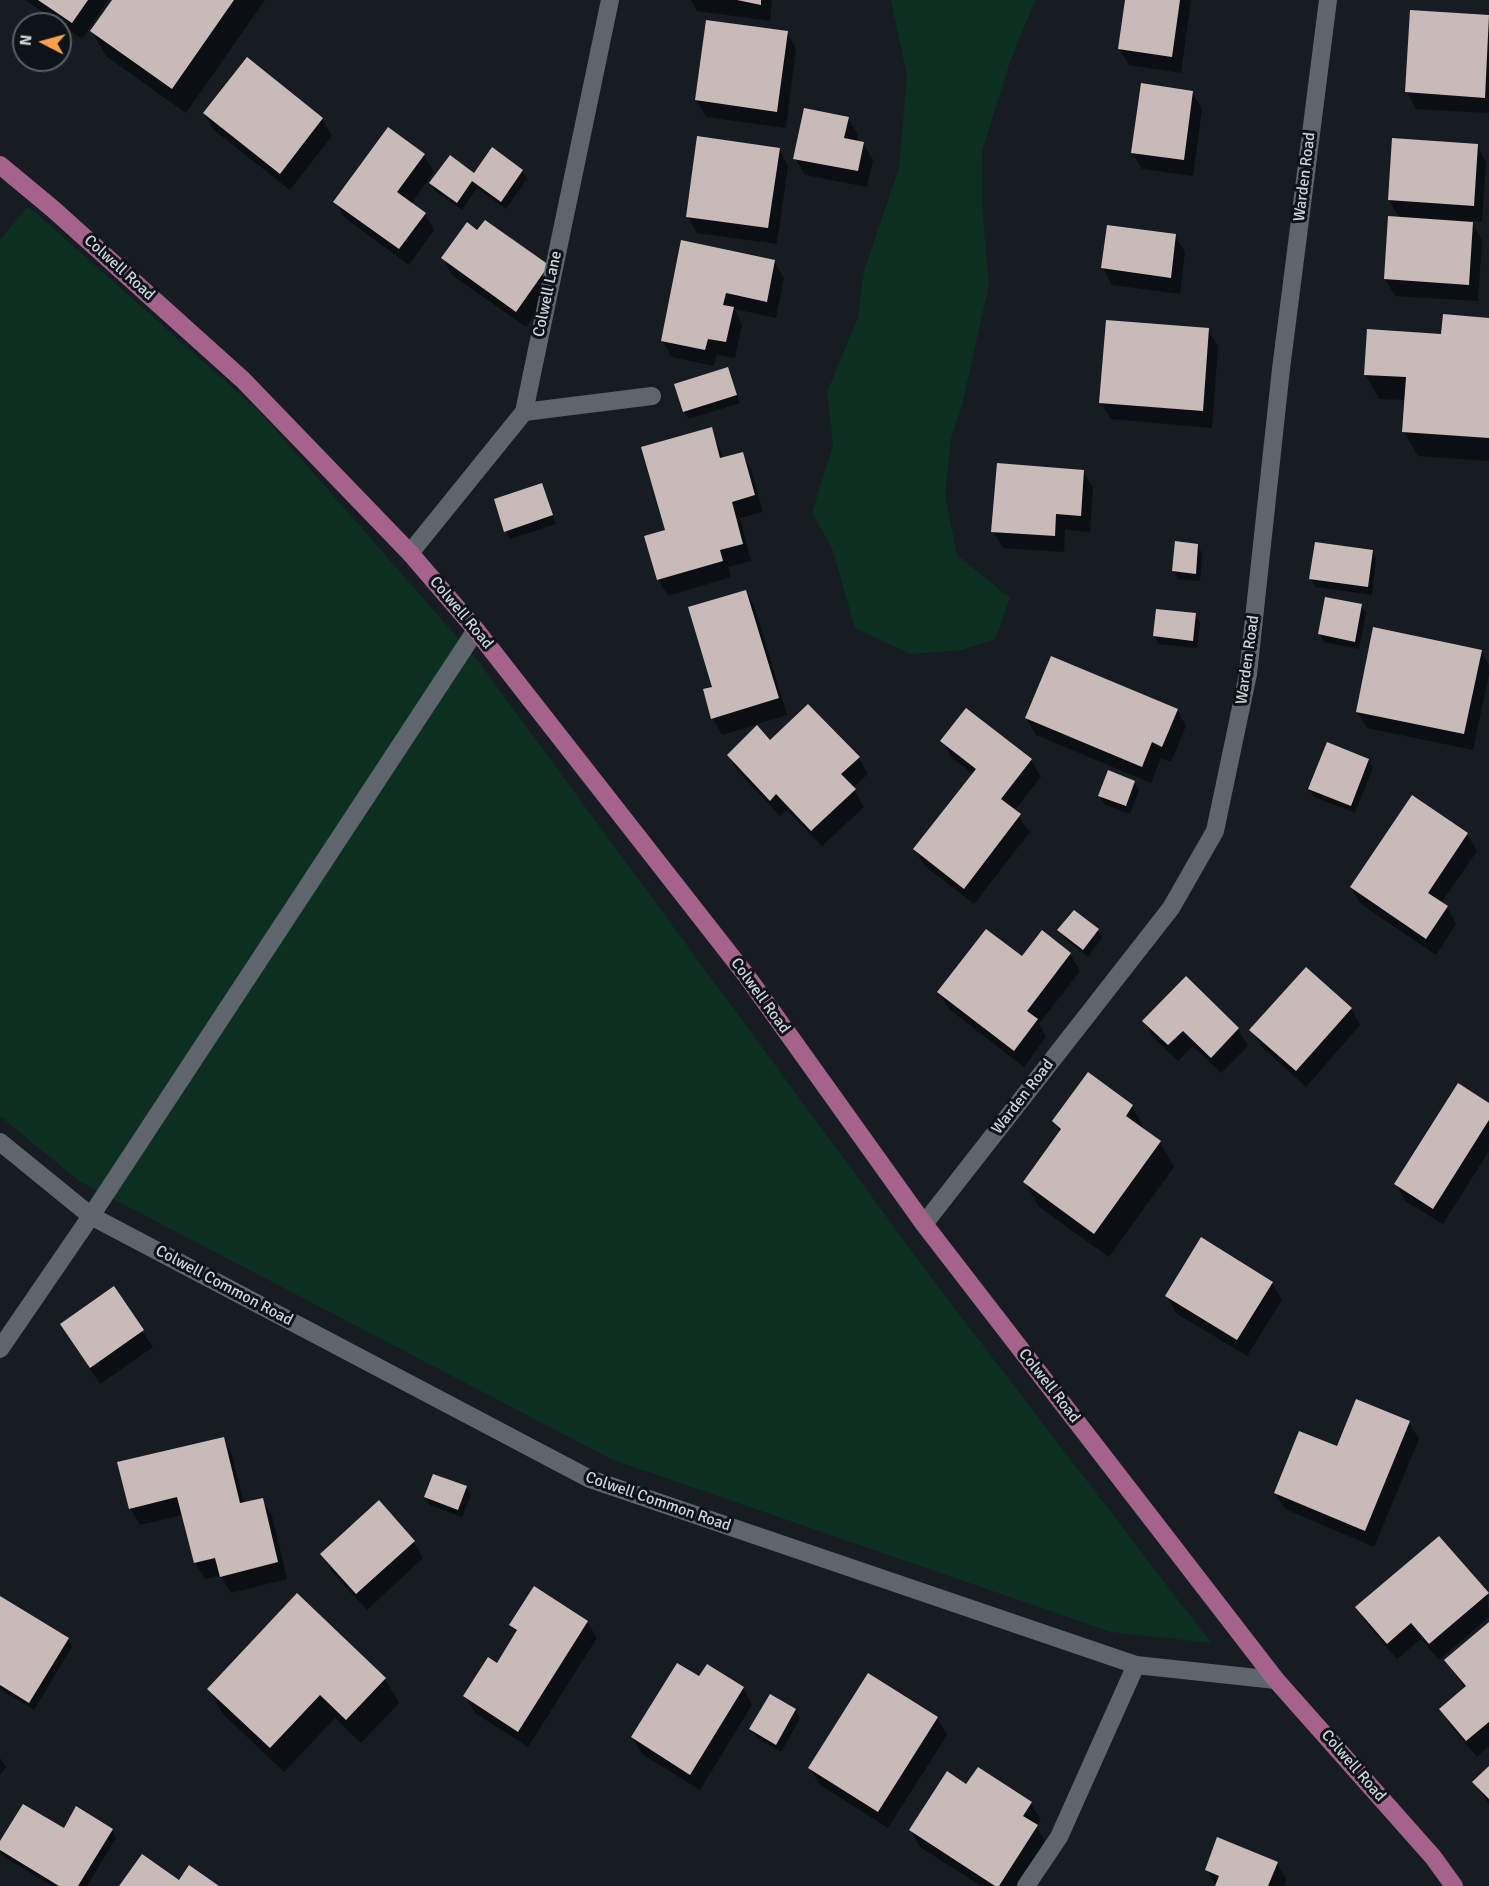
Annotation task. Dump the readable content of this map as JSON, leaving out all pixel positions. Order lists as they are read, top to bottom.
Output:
{
  "streets": {
    "main road": ["Colwell Road"],
    "street": ["Warden Road", "Colwell Lane", "Colwell Common Road"]
  },
  "crossings": [
    ["Warden Road", "Colwell Road"],
    ["Colwell Road", "Colwell Lane"],
    ["Colwell Road", "Colwell Common Road"]
  ],
  "north": "left"
}
